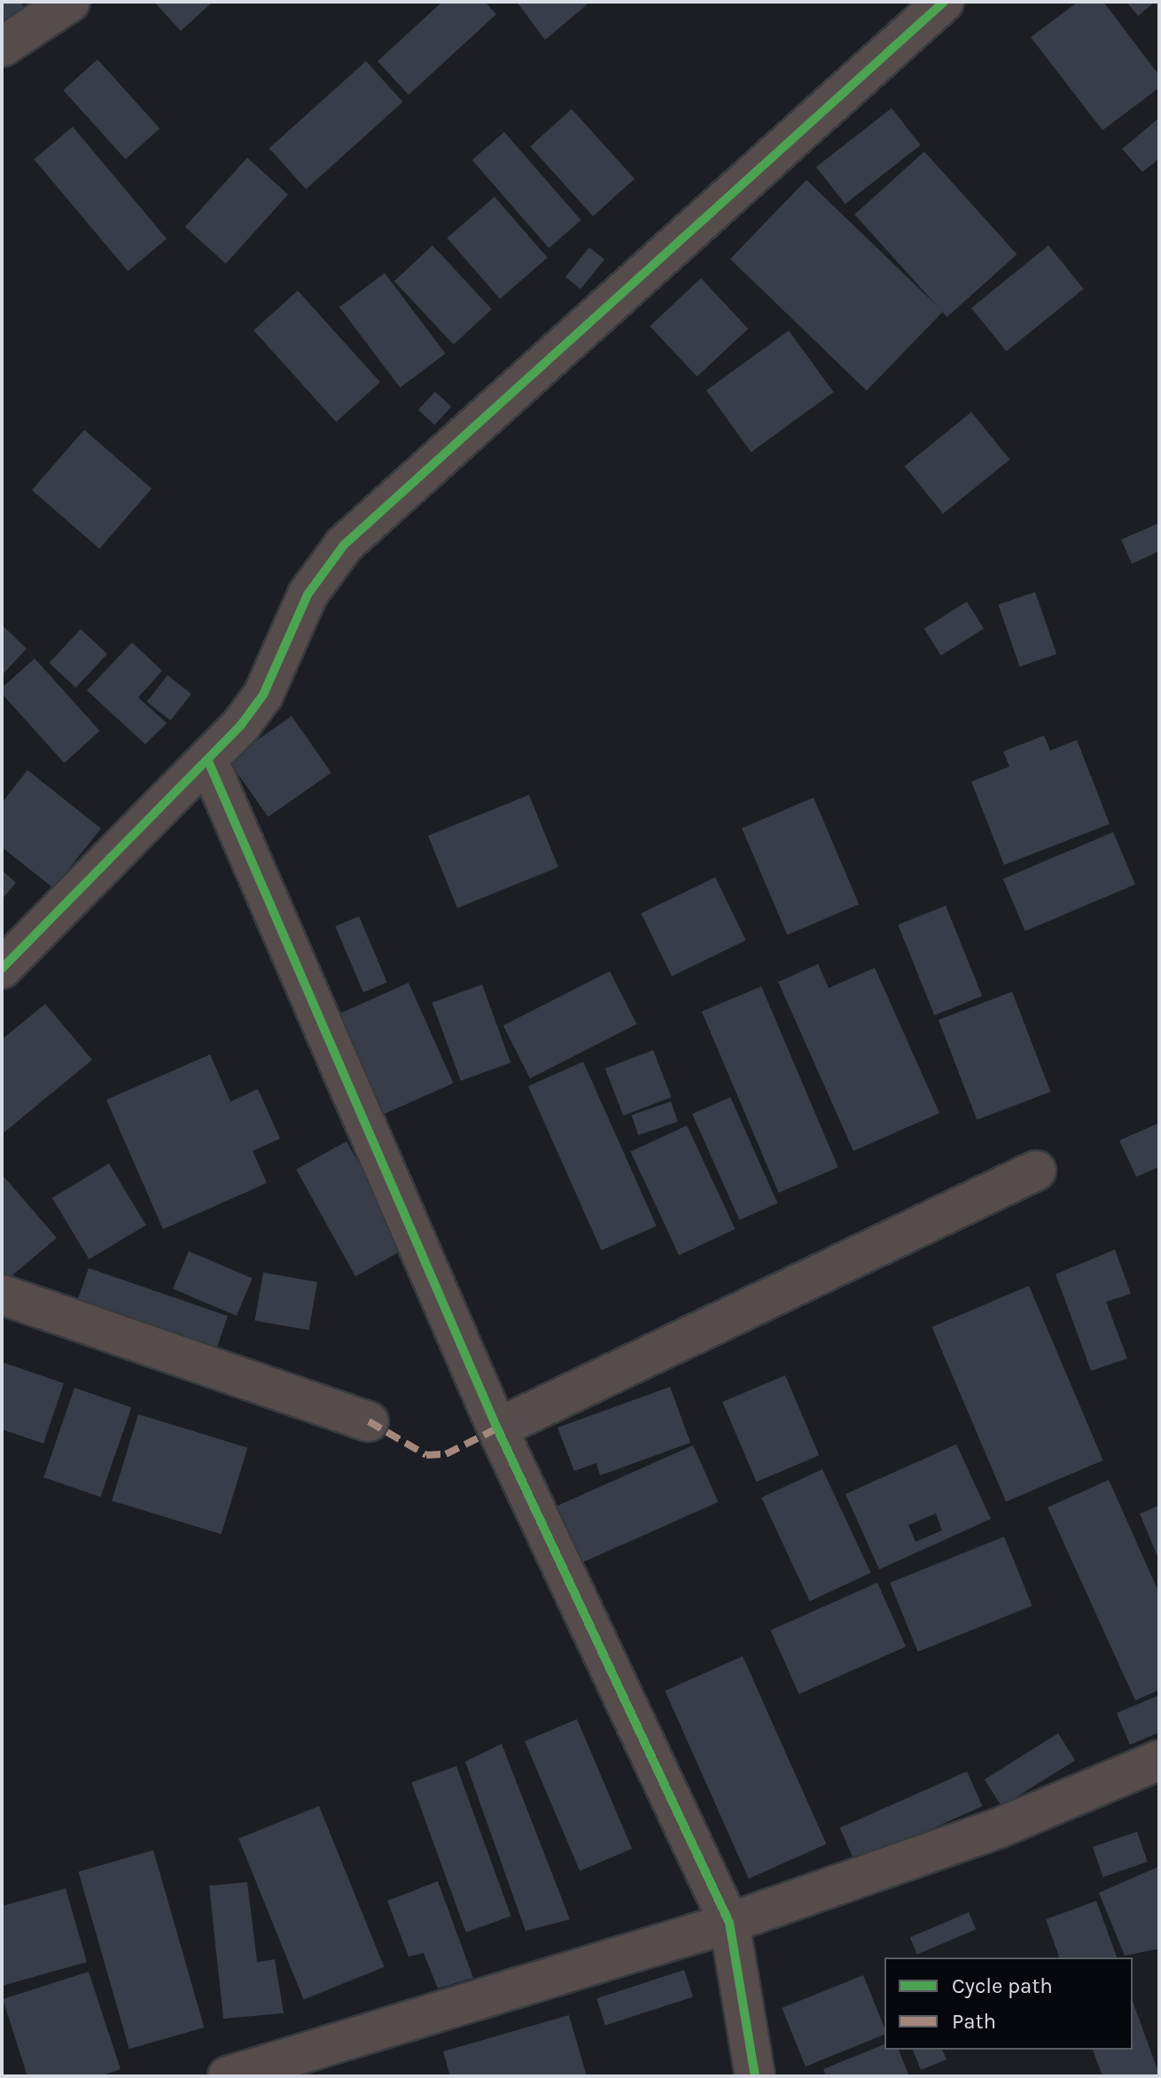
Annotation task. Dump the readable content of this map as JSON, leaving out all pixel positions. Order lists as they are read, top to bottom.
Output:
{
  "legend": ["Cycle path", "Path"]
}
